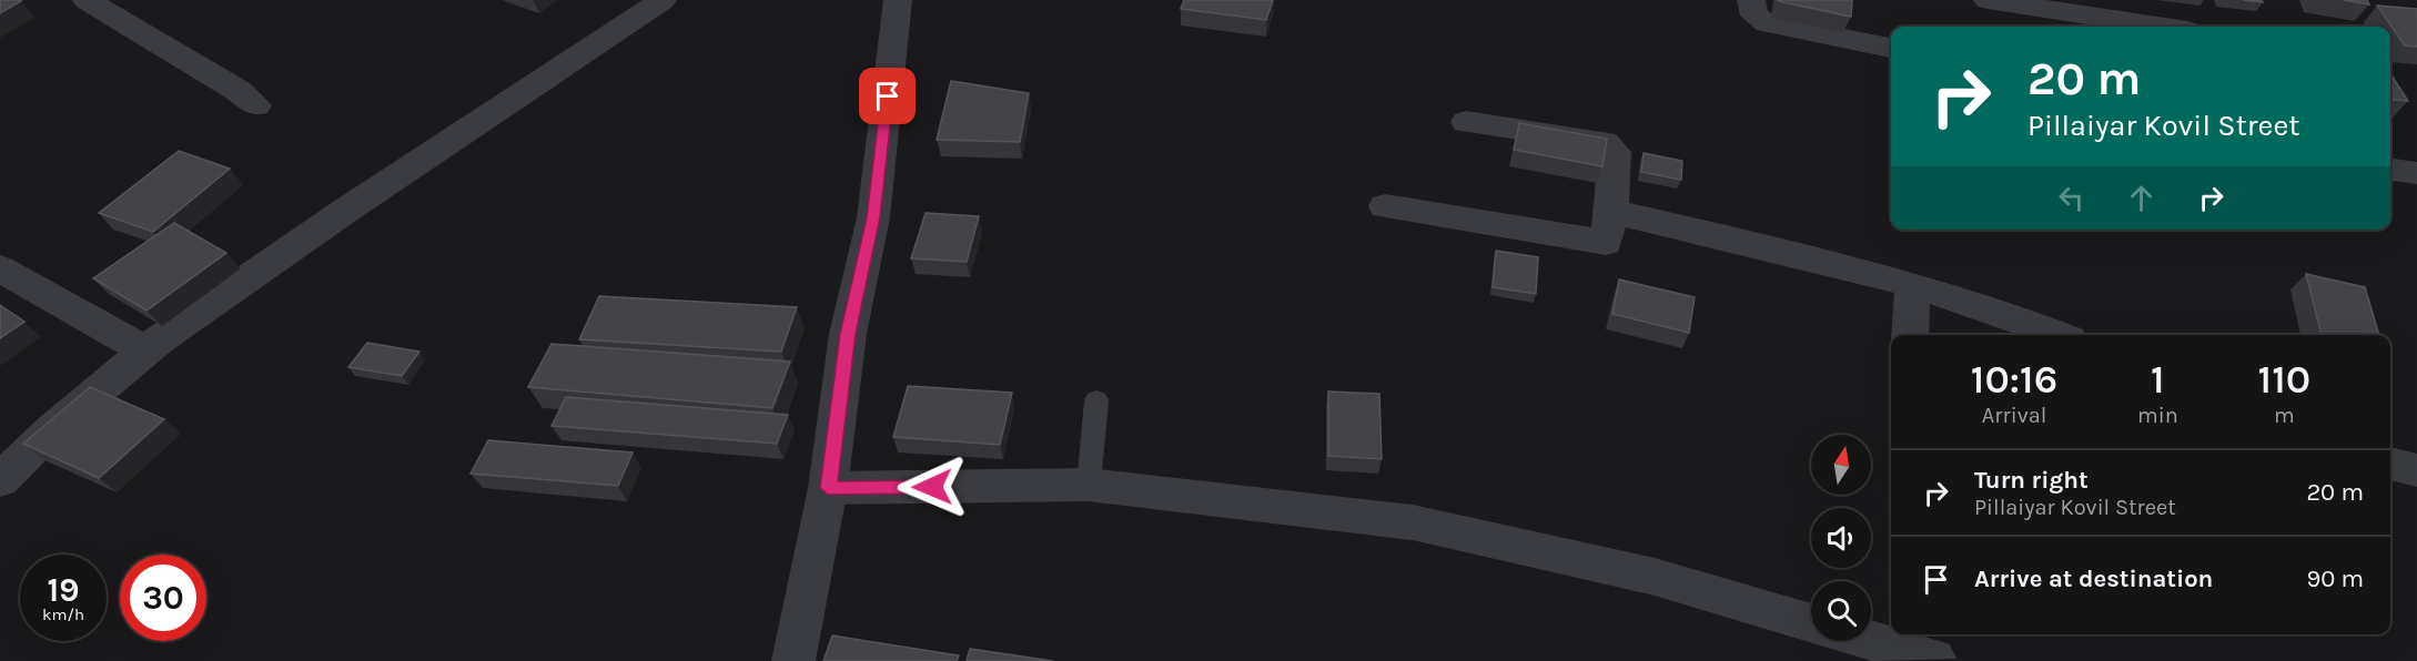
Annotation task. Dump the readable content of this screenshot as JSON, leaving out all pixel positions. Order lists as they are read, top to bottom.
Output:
{
  "north": "top",
  "page": {
    "turn": ["20 m", "Pillaiyar Kovil Street"],
    "eta": [
      "10:16",
      "Arrival",
      "1",
      "min",
      "110",
      "m"
    ],
    "list": [
      {
        "name": "Turn right",
        "note": "Pillaiyar Kovil Street",
        "value": "20 m"
      },
      {
        "name": "Arrive at destination",
        "value": "90 m"
      }
    ],
    "speed": "19 km/h",
    "limit": "30"
  }
}
